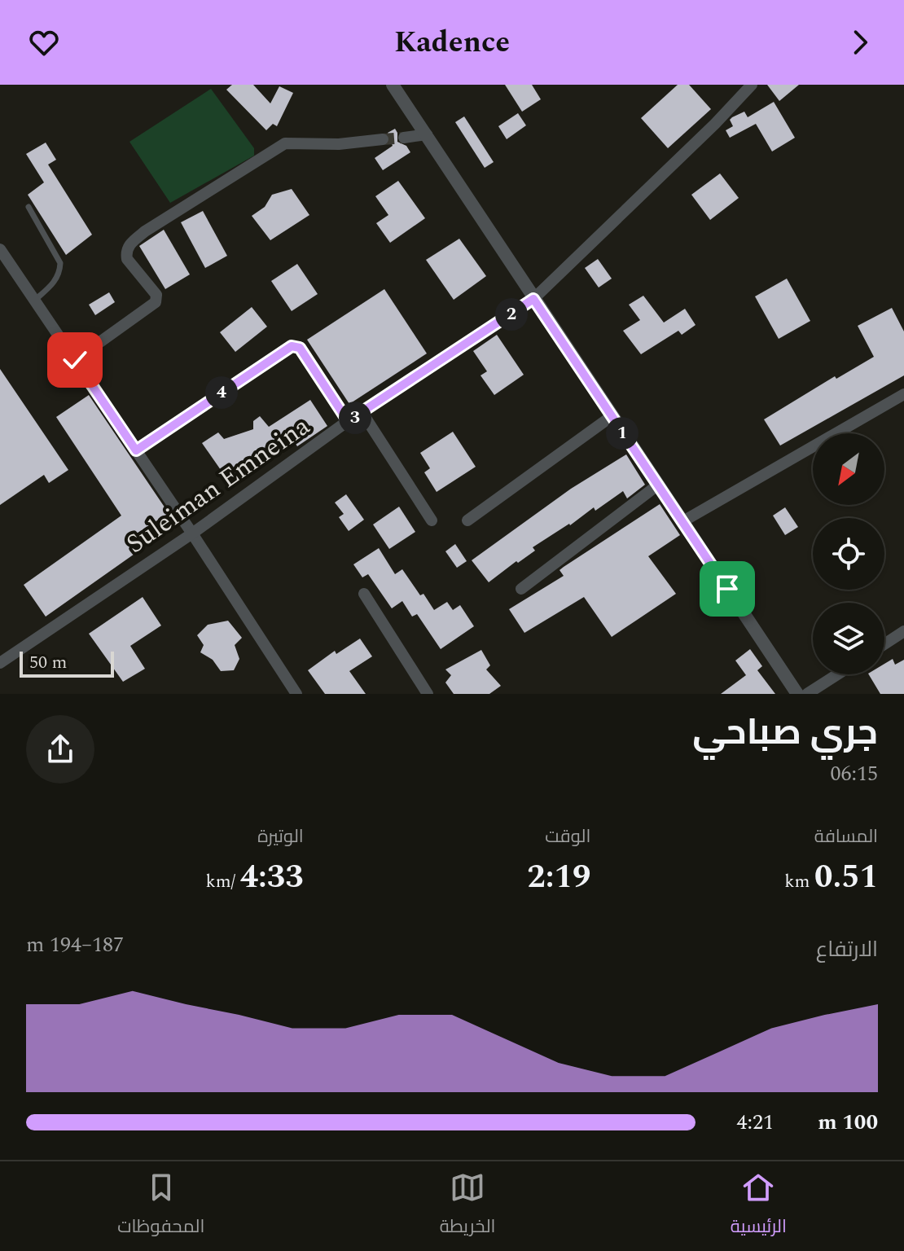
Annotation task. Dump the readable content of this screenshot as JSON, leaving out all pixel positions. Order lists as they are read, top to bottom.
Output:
{
  "streets": {
    "street": ["Suleiman Emneina"]
  },
  "scale_bar": "50 m",
  "north": "bottom left",
  "page": {
    "header": "Kadence",
    "pins": [
      "2",
      "4",
      "3",
      "1"
    ],
    "scale": "50 m",
    "heading": ["جري صباحي", "06:15"],
    "stats": [
      ["المسافة", "0.51 km"],
      ["الوقت", "2:19"],
      ["الوتيرة", "4:33 /km"]
    ],
    "chart": ["الارتفاع", "187–194 m"],
    "list": [
      {
        "name": "100 m",
        "note": "4:21"
      }
    ],
    "tabs": ["الرئيسية", "الخريطة", "المحفوظات"]
  }
}
